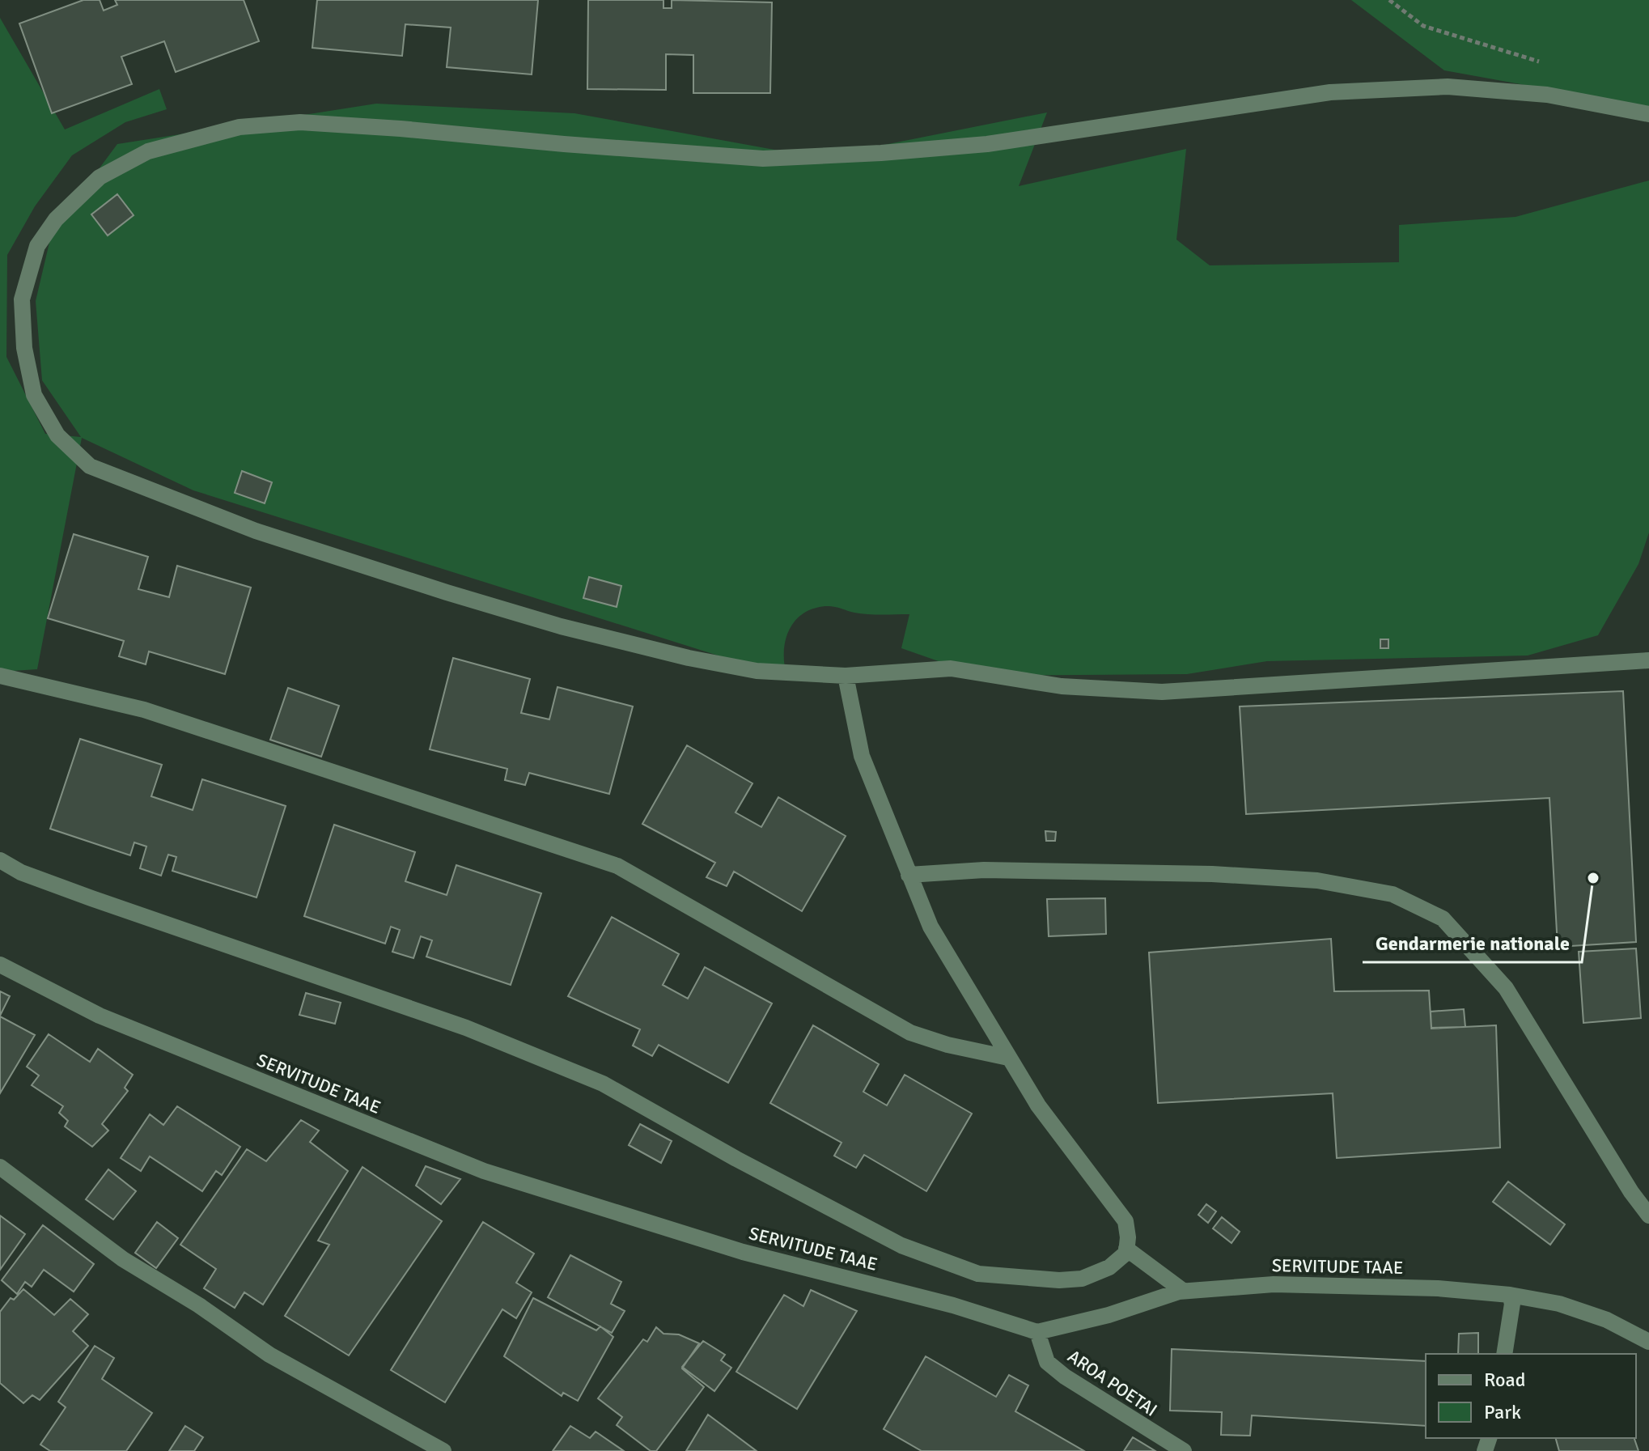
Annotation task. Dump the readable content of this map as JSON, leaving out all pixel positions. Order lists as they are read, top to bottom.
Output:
{
  "streets": {
    "street": ["SERVITUDE TAAE", "AROA POETAI"]
  },
  "crossings": [
    ["SERVITUDE TAAE", "AROA POETAI"]
  ],
  "places": ["Gendarmerie nationale"],
  "legend": ["Road", "Park"]
}
